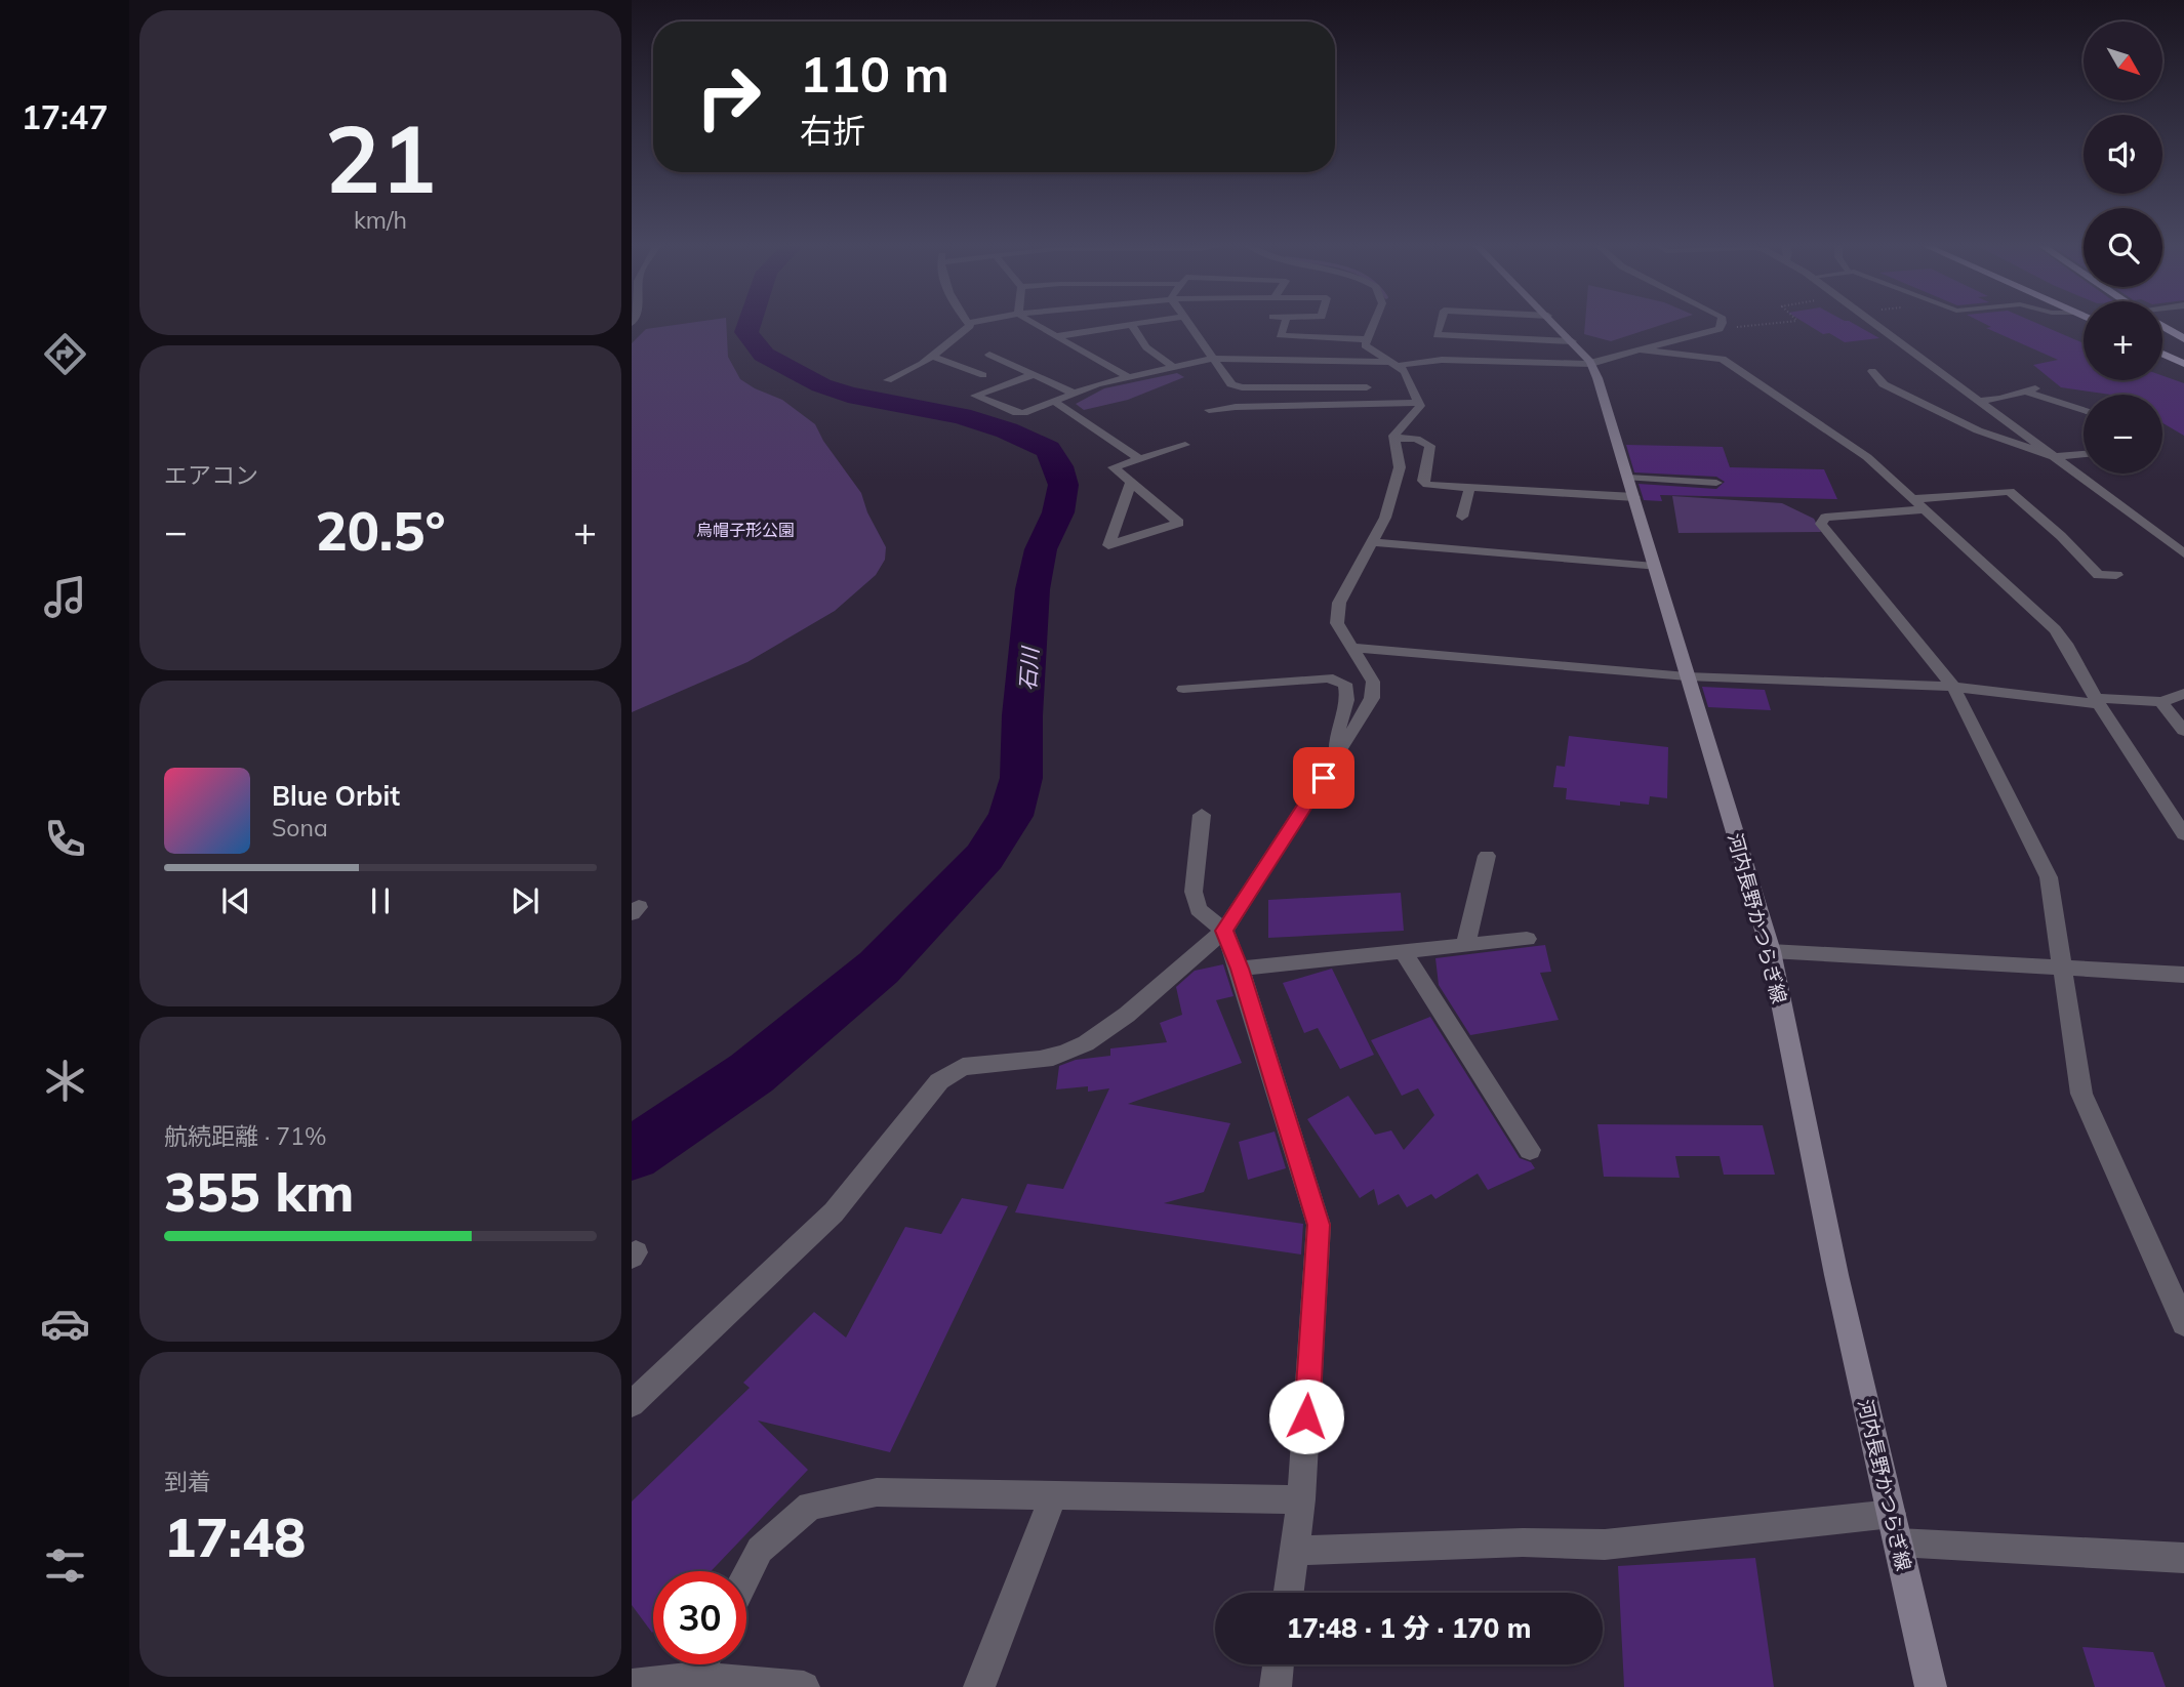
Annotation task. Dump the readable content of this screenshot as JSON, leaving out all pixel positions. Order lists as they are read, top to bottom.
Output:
{
  "streets": {
    "main road": ["河内長野かつらぎ線"]
  },
  "water": ["石川"],
  "parks": ["烏帽子形公園"],
  "north": "bottom right",
  "page": {
    "tabs": "17:47",
    "tile": [
      ["21", "km/h"],
      "エアコン",
      ["航続距離 · 71%", "355 km"],
      ["到着", "17:48"]
    ],
    "map_buttons": ["+", "−"],
    "turn": ["110 m", "右折"],
    "heat": ["−", "20.5°", "+"],
    "song": ["Blue Orbit", "Sona"],
    "limit": "30",
    "trip": "17:48 · 1 分 · 170 m"
  }
}
